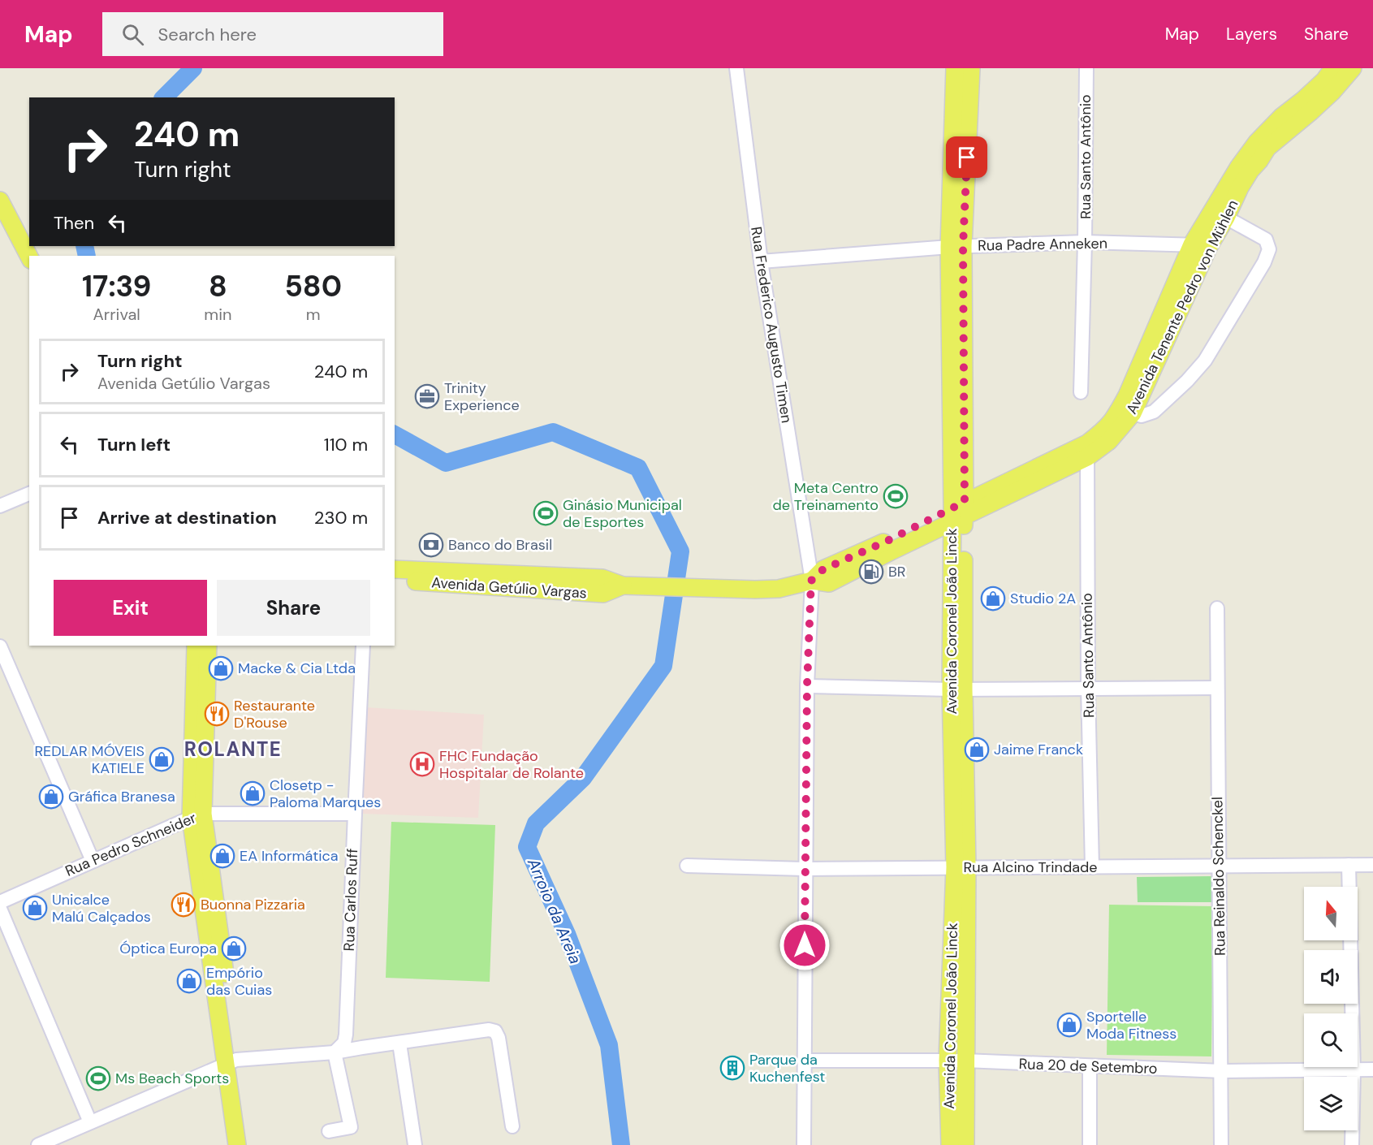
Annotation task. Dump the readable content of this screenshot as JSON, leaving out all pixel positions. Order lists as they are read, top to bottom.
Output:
{
  "streets": {
    "main road": ["Avenida Tenente Pedro von Mühlen", "Avenida Getúlio Vargas", "Avenida Coronel João Linck"],
    "street": [
      "Rua Santo Antônio",
      "Rua Padre Anneken",
      "Rua Frederico Augusto Timen",
      "Rua Pedro Schneider",
      "Rua Alcino Trindade",
      "Rua Reinaldo Schenckel",
      "Rua Carlos Ruff",
      "Rua 20 de Setembro"
    ]
  },
  "crossings": [
    ["Rua Santo Antônio", "Rua Padre Anneken"],
    ["Rua Santo Antônio", "Avenida Tenente Pedro von Mühlen"],
    ["Rua Santo Antônio", "Avenida Getúlio Vargas"],
    ["Rua Santo Antônio", "Rua Alcino Trindade"],
    ["Rua Padre Anneken", "Avenida Tenente Pedro von Mühlen"],
    ["Rua Padre Anneken", "Rua Frederico Augusto Timen"],
    ["Rua Padre Anneken", "Avenida Coronel João Linck"],
    ["Avenida Tenente Pedro von Mühlen", "Avenida Getúlio Vargas"],
    ["Rua Frederico Augusto Timen", "Avenida Getúlio Vargas"],
    ["Rua Frederico Augusto Timen", "Rua Alcino Trindade"],
    ["Rua Frederico Augusto Timen", "Rua 20 de Setembro"],
    ["Avenida Getúlio Vargas", "Avenida Coronel João Linck"],
    ["Avenida Coronel João Linck", "Rua Alcino Trindade"],
    ["Avenida Coronel João Linck", "Rua 20 de Setembro"],
    ["Rua Pedro Schneider", "Rua Carlos Ruff"],
    ["Rua Alcino Trindade", "Rua Reinaldo Schenckel"],
    ["Rua Reinaldo Schenckel", "Rua 20 de Setembro"]
  ],
  "districts": ["ROLANTE"],
  "water": ["Arroio da Areia"],
  "places": {
    "office": ["Trinity Experience"],
    "sports": ["Meta Centro de Treinamento", "Ginásio Municipal de Esportes", "Ms Beach Sports"],
    "bank": ["Banco do Brasil"],
    "fuel station": ["BR"],
    "shop": [
      "Studio 2A",
      "Macke & Cia Ltda",
      "Jaime Franck",
      "REDLAR MÓVEIS KATIELE",
      "Closetp - Paloma Marques",
      "Gráfica Branesa",
      "EA Informática",
      "Unicalce Malú Calçados",
      "Óptica Europa",
      "Empório das Cuias",
      "Sportelle Moda Fitness"
    ],
    "restaurant": ["Restaurante D'Rouse", "Buonna Pizzaria"],
    "hospital": ["FHC Fundação Hospitalar de Rolante"],
    "building": ["Parque da Kuchenfest"]
  },
  "north": "top",
  "page": {
    "header": "Map",
    "search": "Search here",
    "nav": ["Map", "Layers", "Share"],
    "turn": ["240 m", "Turn right"],
    "then": "Then",
    "eta": [
      "17:39",
      "Arrival",
      "8",
      "min",
      "580",
      "m"
    ],
    "list": [
      {
        "name": "Turn right",
        "note": "Avenida Getúlio Vargas",
        "value": "240 m"
      },
      {
        "name": "Turn left",
        "value": "110 m"
      },
      {
        "name": "Arrive at destination",
        "value": "230 m"
      }
    ],
    "buttons": ["Exit", "Share"]
  }
}
